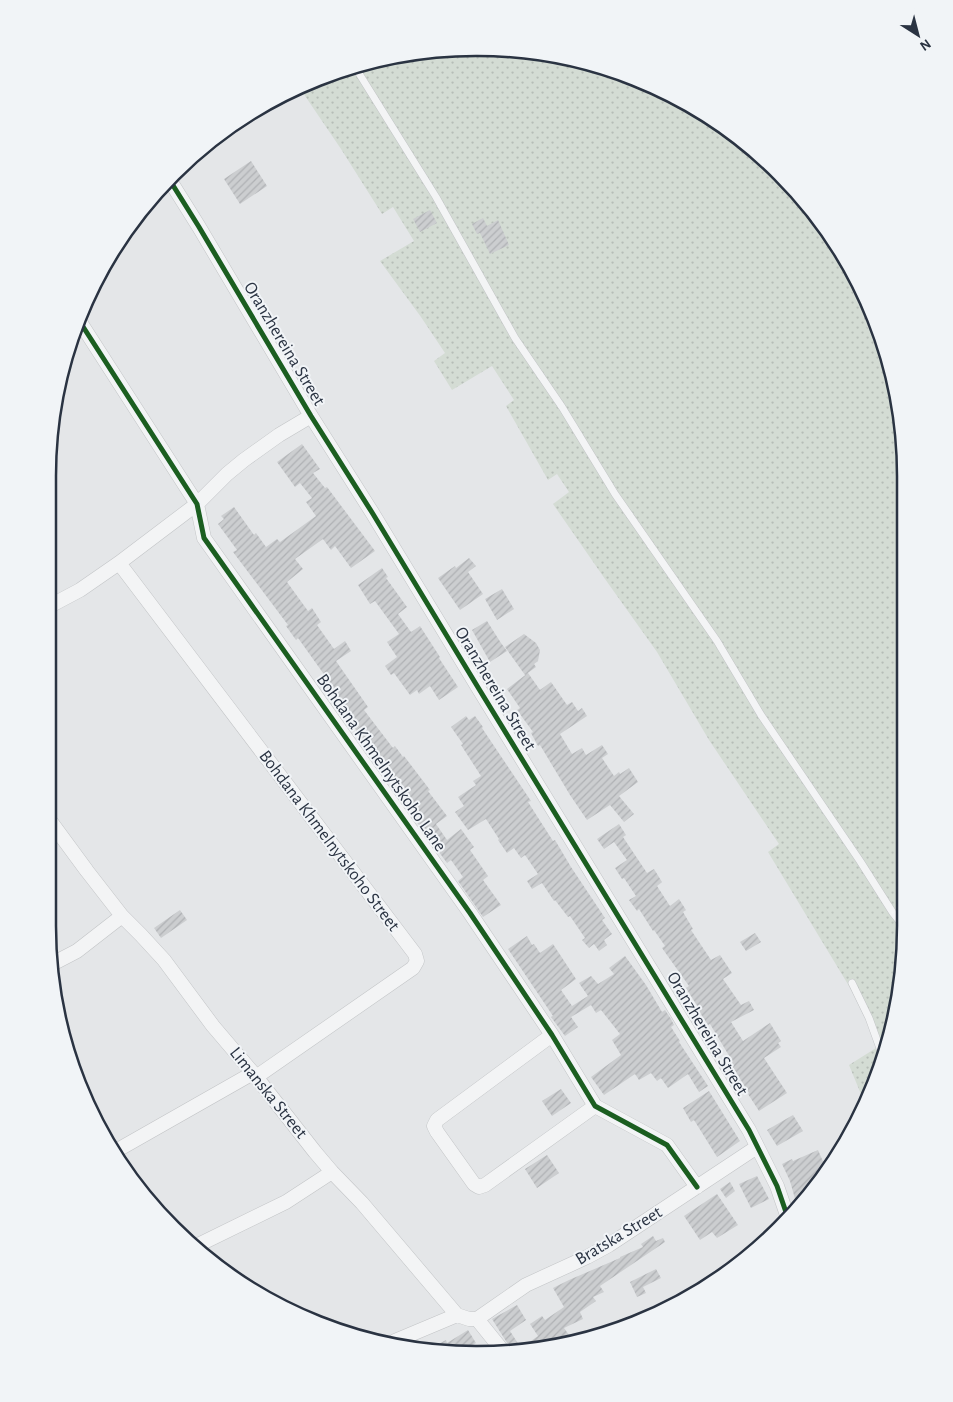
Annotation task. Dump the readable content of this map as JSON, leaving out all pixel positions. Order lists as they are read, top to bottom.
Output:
{
  "streets": {
    "street": [
      "Oranzhereina Street",
      "Bohdana Khmelnytskoho Lane",
      "Bohdana Khmelnytskoho Street",
      "Limanska Street",
      "Bratska Street"
    ]
  },
  "crossings": [
    ["Oranzhereina Street", "Bratska Street"],
    ["Bohdana Khmelnytskoho Lane", "Bratska Street"],
    ["Bohdana Khmelnytskoho Street", "Limanska Street"]
  ],
  "north": "bottom right"
}
